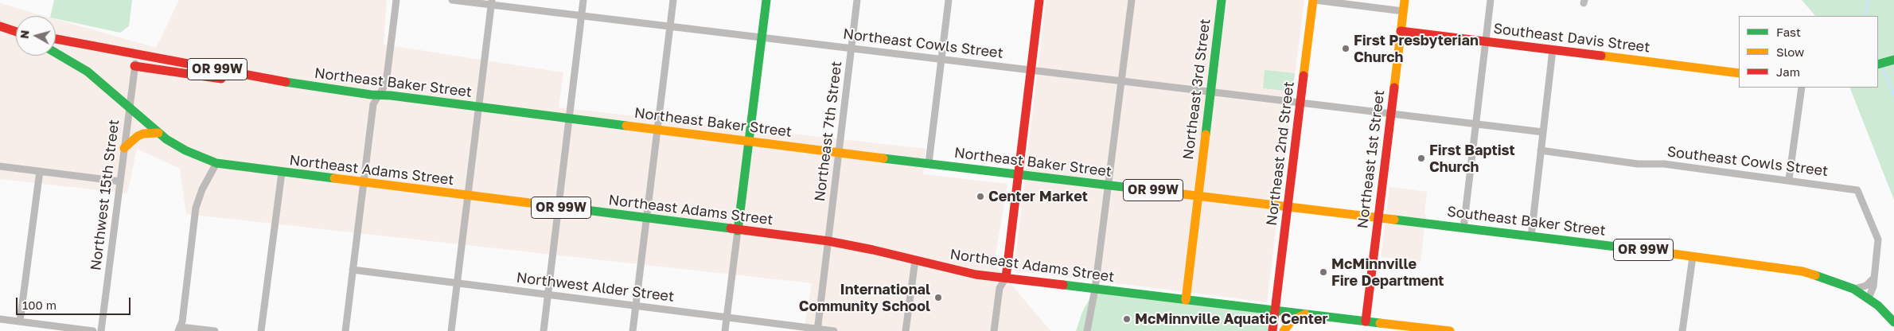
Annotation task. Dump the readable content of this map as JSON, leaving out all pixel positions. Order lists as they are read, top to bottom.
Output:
{
  "streets": {
    "main road": [
      "Southeast Davis Street",
      "OR 99W",
      "Northeast Baker Street",
      "Northeast 3rd Street",
      "Northeast 2nd Street",
      "Northeast 1st Street",
      "Northeast Adams Street",
      "Southeast Baker Street"
    ],
    "street": [
      "Northeast Cowls Street",
      "Northeast 7th Street",
      "Southeast Cowls Street",
      "Northwest 15th Street",
      "Northwest Alder Street"
    ]
  },
  "crossings": [
    ["Southeast Davis Street", "Northeast 1st Street"],
    ["Northeast Cowls Street", "Northeast 3rd Street"],
    ["Northeast Cowls Street", "Northeast 7th Street"],
    ["Northeast Cowls Street", "Northeast 2nd Street"],
    ["Northeast Cowls Street", "Northeast 1st Street"],
    ["OR 99W", "Northeast 1st Street"],
    ["OR 99W", "Northeast Adams Street"],
    ["Northeast Baker Street", "Northeast 3rd Street"],
    ["Northeast Baker Street", "Northeast 7th Street"],
    ["Northeast Baker Street", "Northeast 2nd Street"],
    ["Northeast Baker Street", "Northeast 1st Street"],
    ["Northeast Baker Street", "Northwest 15th Street"],
    ["Northeast Baker Street", "Southeast Baker Street"],
    ["Northeast 3rd Street", "Northeast Adams Street"],
    ["Northeast 7th Street", "Northeast Adams Street"],
    ["Northeast 7th Street", "Northwest Alder Street"],
    ["Northeast 2nd Street", "Northeast Adams Street"],
    ["Northeast 1st Street", "Northeast Adams Street"],
    ["Northeast 1st Street", "Southeast Baker Street"],
    ["Southeast Cowls Street", "Southeast Baker Street"],
    ["Northeast Adams Street", "Northwest 15th Street"]
  ],
  "places": [
    "First Presbyterian Church",
    "First Baptist Church",
    "Center Market",
    "McMinnville Fire Department",
    "International Community School",
    "McMinnville Aquatic Center"
  ],
  "legend": ["Fast", "Slow", "Jam"],
  "scale_bar": "100 m",
  "north": "left"
}
